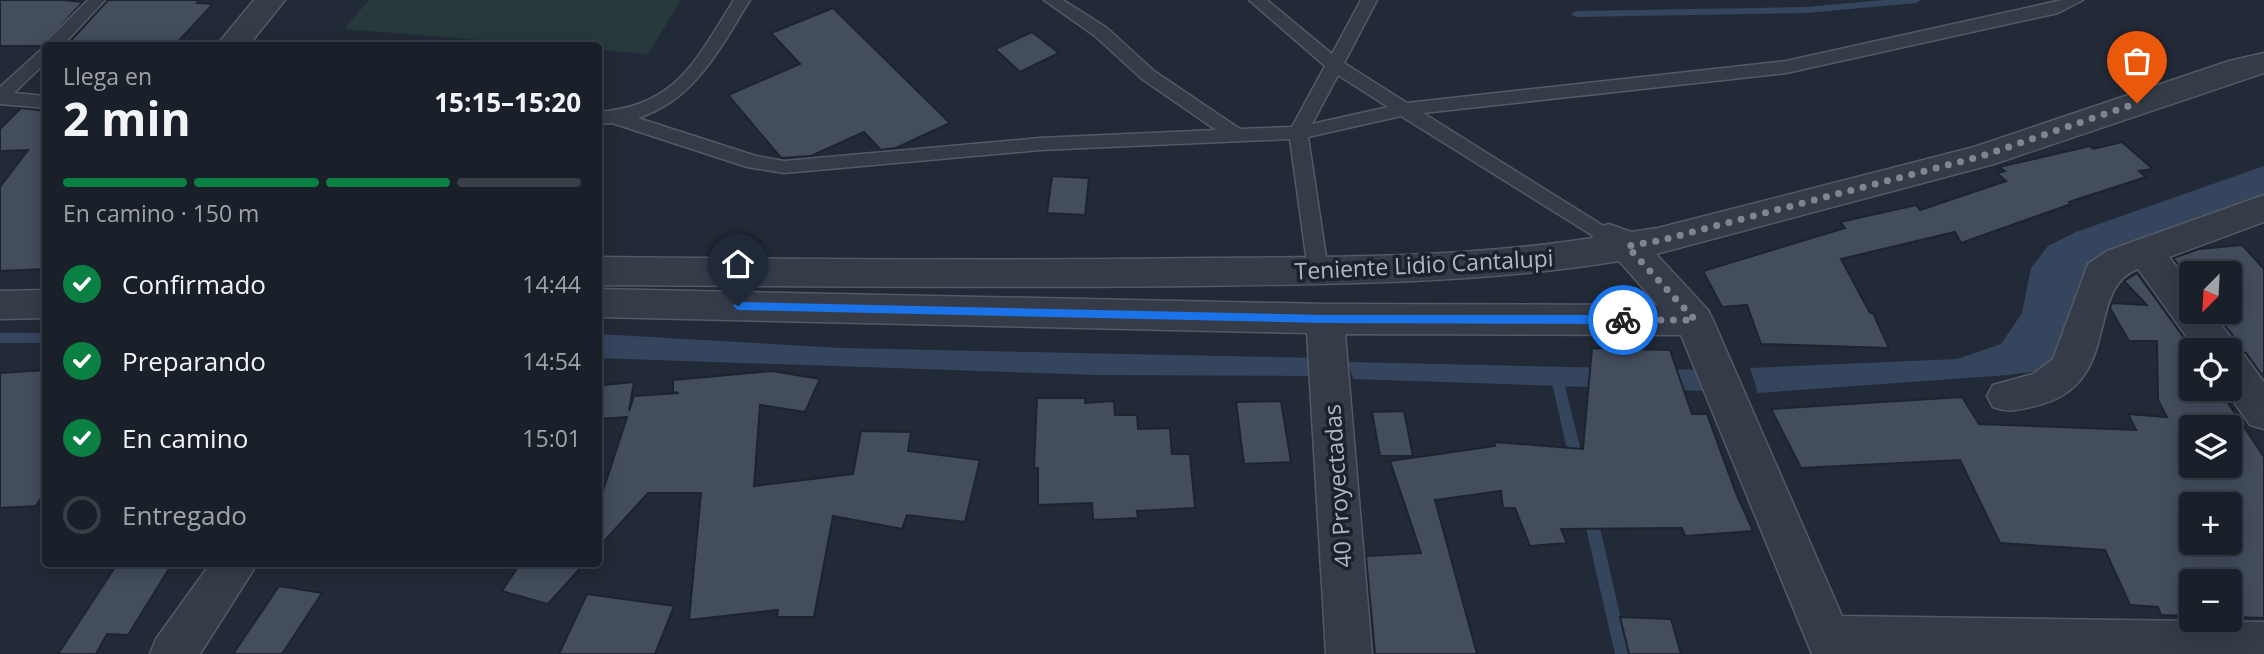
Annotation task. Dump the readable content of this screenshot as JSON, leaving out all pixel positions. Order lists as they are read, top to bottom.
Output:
{
  "streets": {
    "street": ["Teniente Lidio Cantalupi", "40 Proyectadas"]
  },
  "north": "bottom left",
  "page": {
    "heading": ["2 min", "Llega en", "15:15–15:20"],
    "bar": "En camino · 150 m",
    "list": [
      ["Confirmado", "14:44"],
      ["Preparando", "14:54"],
      ["En camino", "15:01"],
      "Entregado"
    ],
    "map_buttons": ["+", "−"]
  }
}
